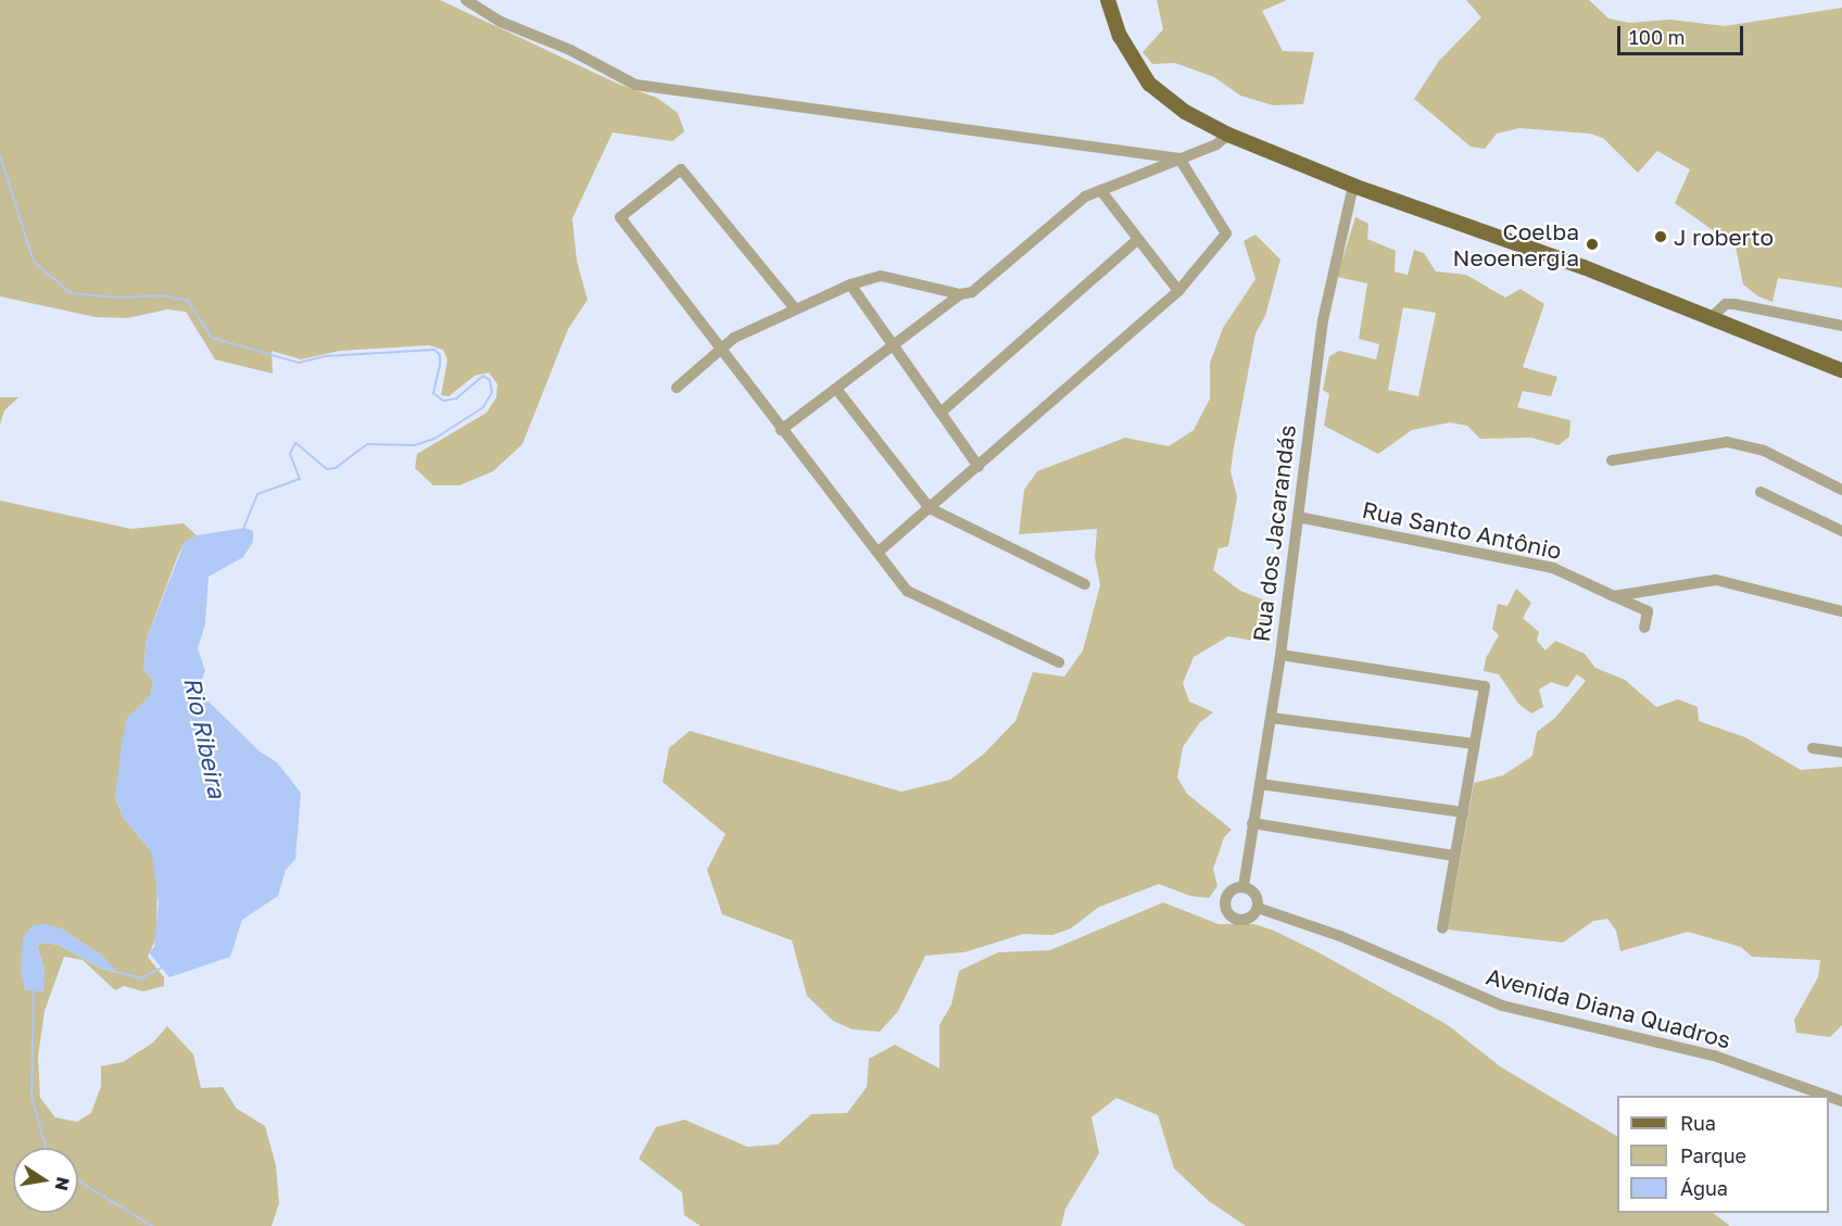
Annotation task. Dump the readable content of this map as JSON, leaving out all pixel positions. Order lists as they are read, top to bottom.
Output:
{
  "streets": {
    "street": ["Rua Santo Antônio", "Rua dos Jacarandás", "Avenida Diana Quadros"]
  },
  "crossings": [
    ["Rua Santo Antônio", "Rua dos Jacarandás"],
    ["Rua dos Jacarandás", "Avenida Diana Quadros"]
  ],
  "water": ["Rio Ribeira"],
  "places": ["J roberto", "Coelba Neoenergia"],
  "legend": ["Rua", "Parque", "Água"],
  "scale_bar": "100 m",
  "north": "right"
}
